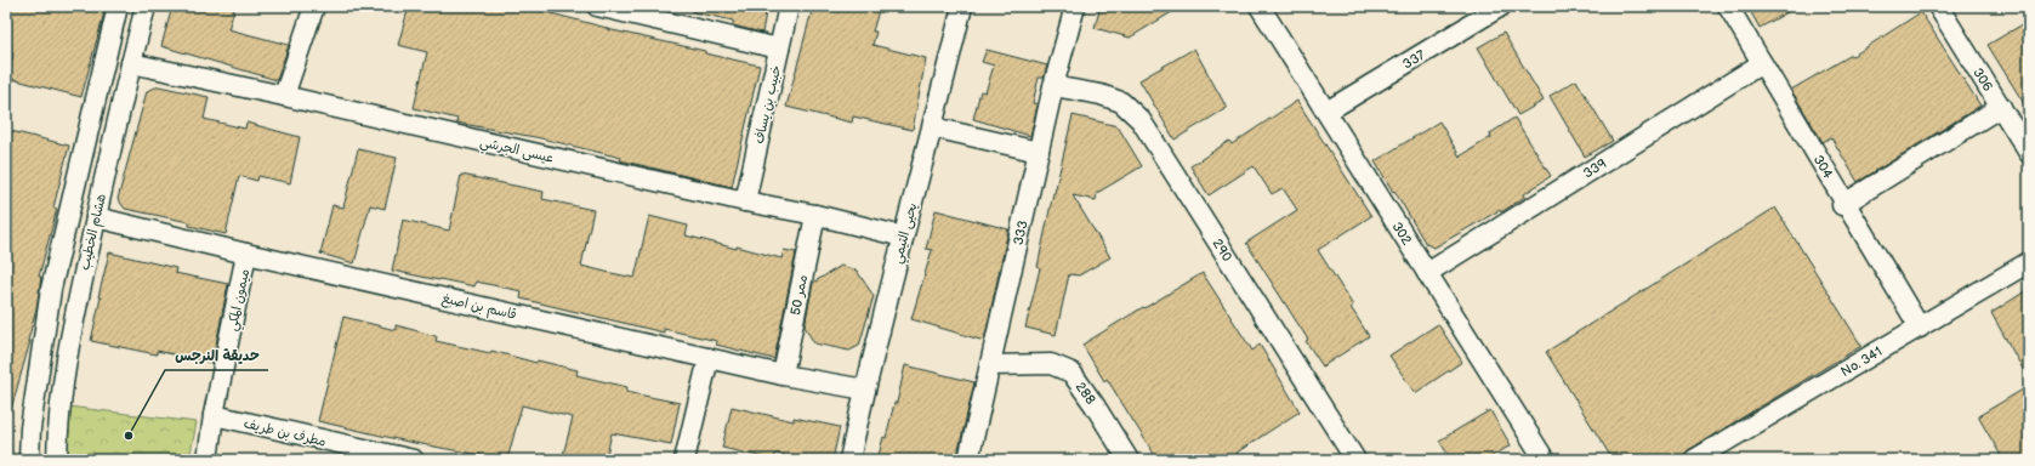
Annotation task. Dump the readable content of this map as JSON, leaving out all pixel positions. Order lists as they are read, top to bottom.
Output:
{
  "streets": {
    "street": [
      "337",
      "306",
      "خبيب بن يساف",
      "عيسى الجرشي",
      "304",
      "339",
      "هشام الخطيب",
      "يحيى التيمي",
      "333",
      "302",
      "290",
      "ممر 50",
      "ميمون المكي",
      "قاسم بن اصبغ",
      "No. 341",
      "288",
      "مطرف بن طريف"
    ]
  },
  "crossings": [
    ["337", "302"],
    ["خبيب بن يساف", "عيسى الجرشي"],
    ["عيسى الجرشي", "هشام الخطيب"],
    ["عيسى الجرشي", "يحيى التيمي"],
    ["عيسى الجرشي", "ممر 50"],
    ["304", "339"],
    ["304", "No. 341"],
    ["339", "302"],
    ["هشام الخطيب", "قاسم بن اصبغ"],
    ["يحيى التيمي", "قاسم بن اصبغ"],
    ["333", "290"],
    ["333", "288"],
    ["ممر 50", "قاسم بن اصبغ"],
    ["ميمون المكي", "قاسم بن اصبغ"],
    ["ميمون المكي", "مطرف بن طريف"]
  ],
  "places": ["حديقة النرجس"]
}
